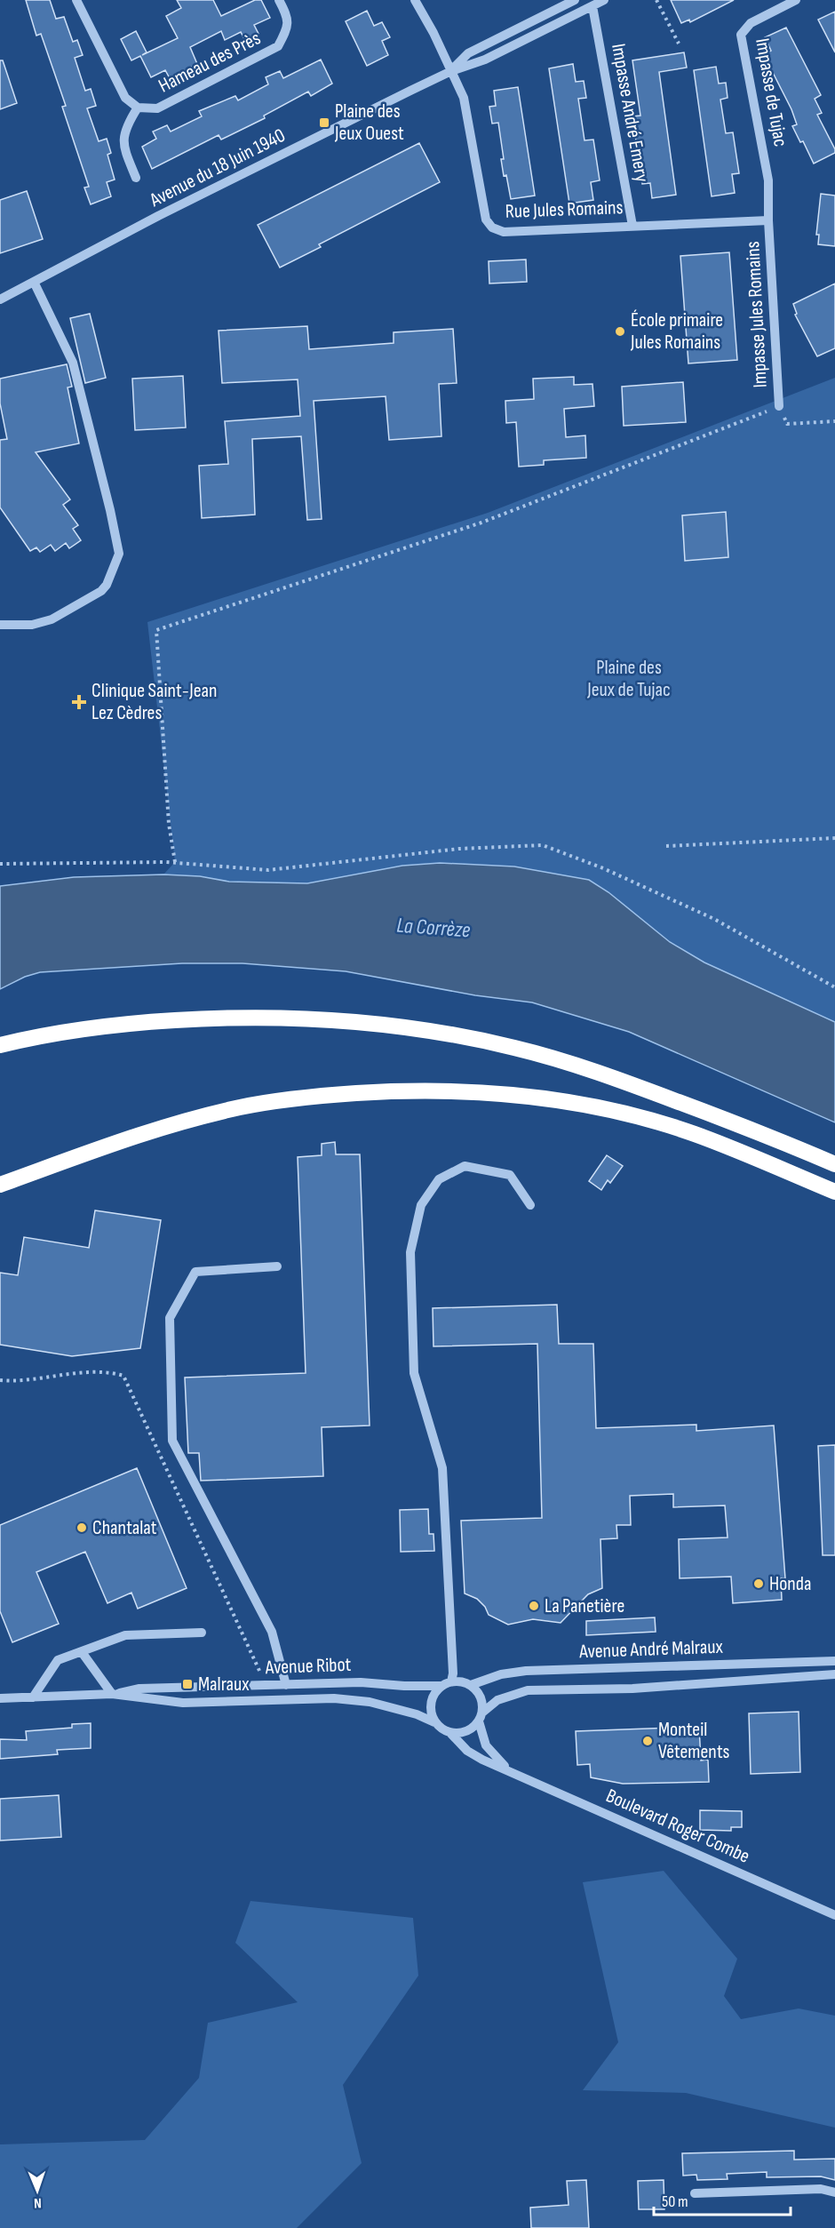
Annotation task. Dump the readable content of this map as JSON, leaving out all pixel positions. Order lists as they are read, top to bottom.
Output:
{
  "streets": {
    "street": [
      "Hameau des Près",
      "Impasse de Tujac",
      "Impasse André Emery",
      "Avenue du 18 Juin 1940",
      "Rue Jules Romains",
      "Impasse Jules Romains",
      "Avenue André Malraux",
      "Avenue Ribot",
      "Boulevard Roger Combe"
    ]
  },
  "crossings": [
    ["Impasse de Tujac", "Rue Jules Romains"],
    ["Impasse de Tujac", "Impasse Jules Romains"],
    ["Impasse André Emery", "Avenue du 18 Juin 1940"],
    ["Impasse André Emery", "Rue Jules Romains"],
    ["Avenue du 18 Juin 1940", "Rue Jules Romains"],
    ["Rue Jules Romains", "Impasse Jules Romains"],
    ["Avenue André Malraux", "Avenue Ribot"],
    ["Avenue André Malraux", "Boulevard Roger Combe"],
    ["Avenue Ribot", "Boulevard Roger Combe"]
  ],
  "water": ["La Corrèze"],
  "parks": ["Plaine des Jeux de Tujac"],
  "places": {
    "transit": ["Plaine des Jeux Ouest", "Malraux"],
    "other": [
      "École primaire Jules Romains",
      "Chantalat",
      "Honda",
      "La Panetière",
      "Monteil Vêtements"
    ],
    "health": ["Clinique Saint-Jean Lez Cèdres"]
  },
  "scale_bar": "50 m",
  "north": "bottom"
}
